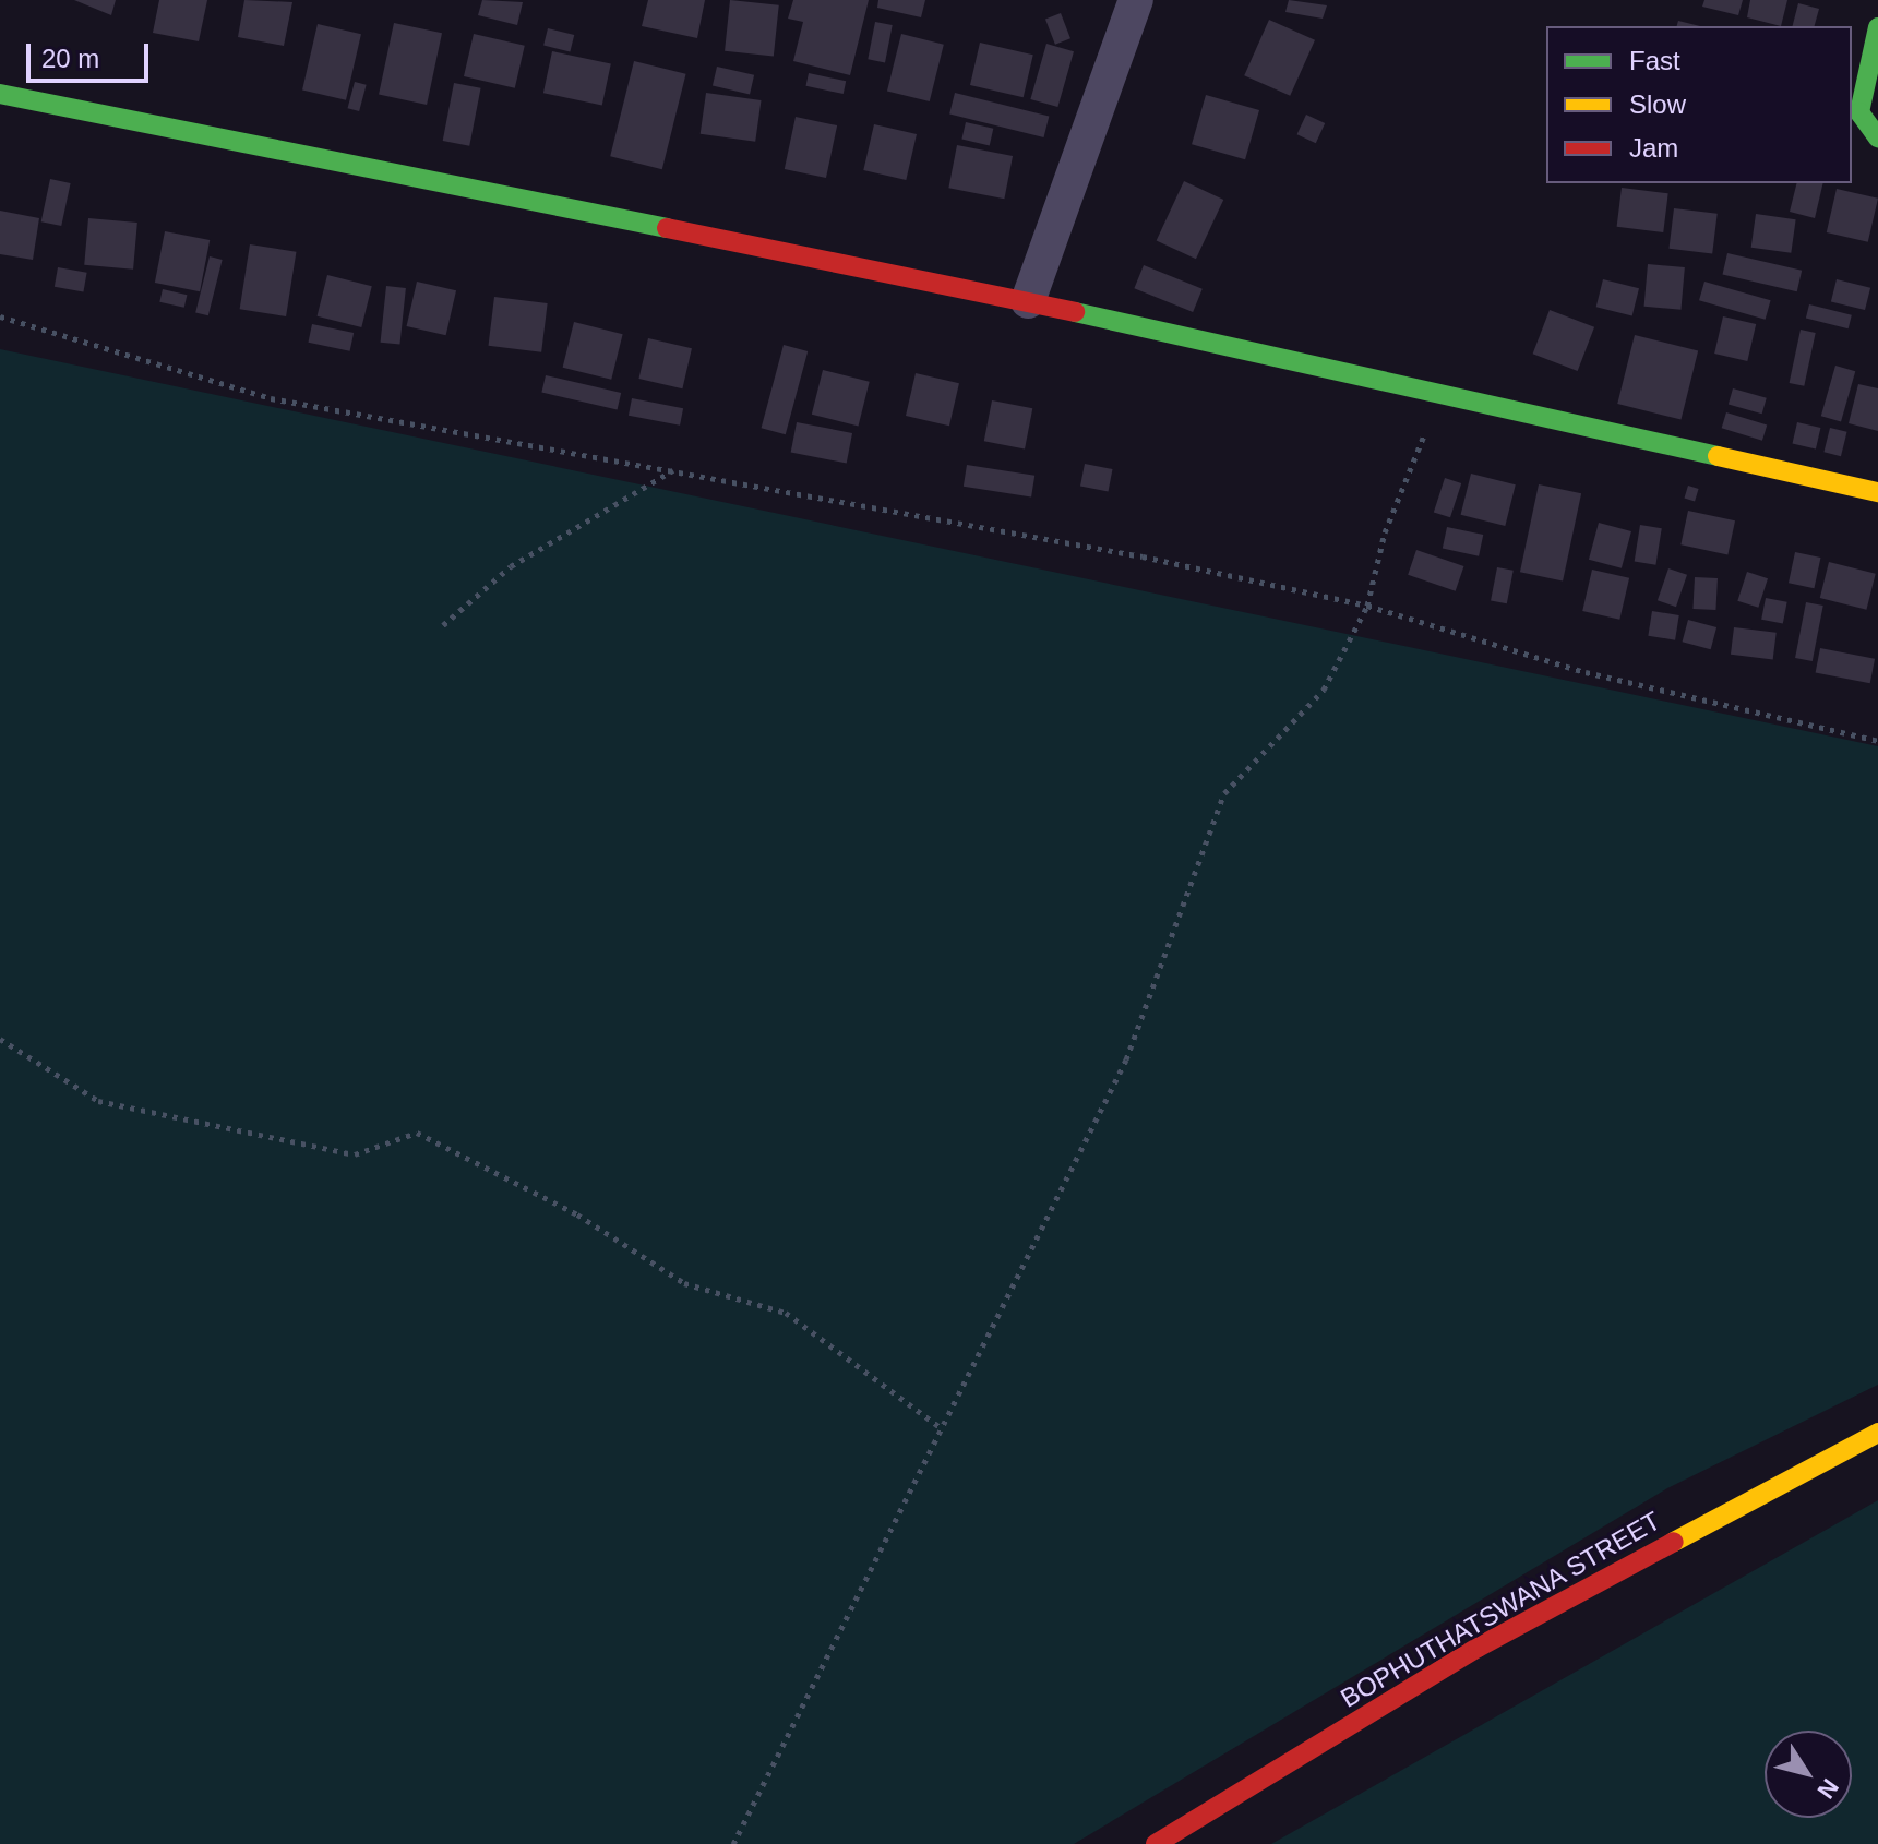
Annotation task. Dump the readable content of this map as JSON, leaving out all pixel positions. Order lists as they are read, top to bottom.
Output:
{
  "streets": {
    "street": ["BOPHUTHATSWANA STREET"]
  },
  "legend": ["Fast", "Slow", "Jam"],
  "scale_bar": "20 m",
  "north": "bottom right"
}
